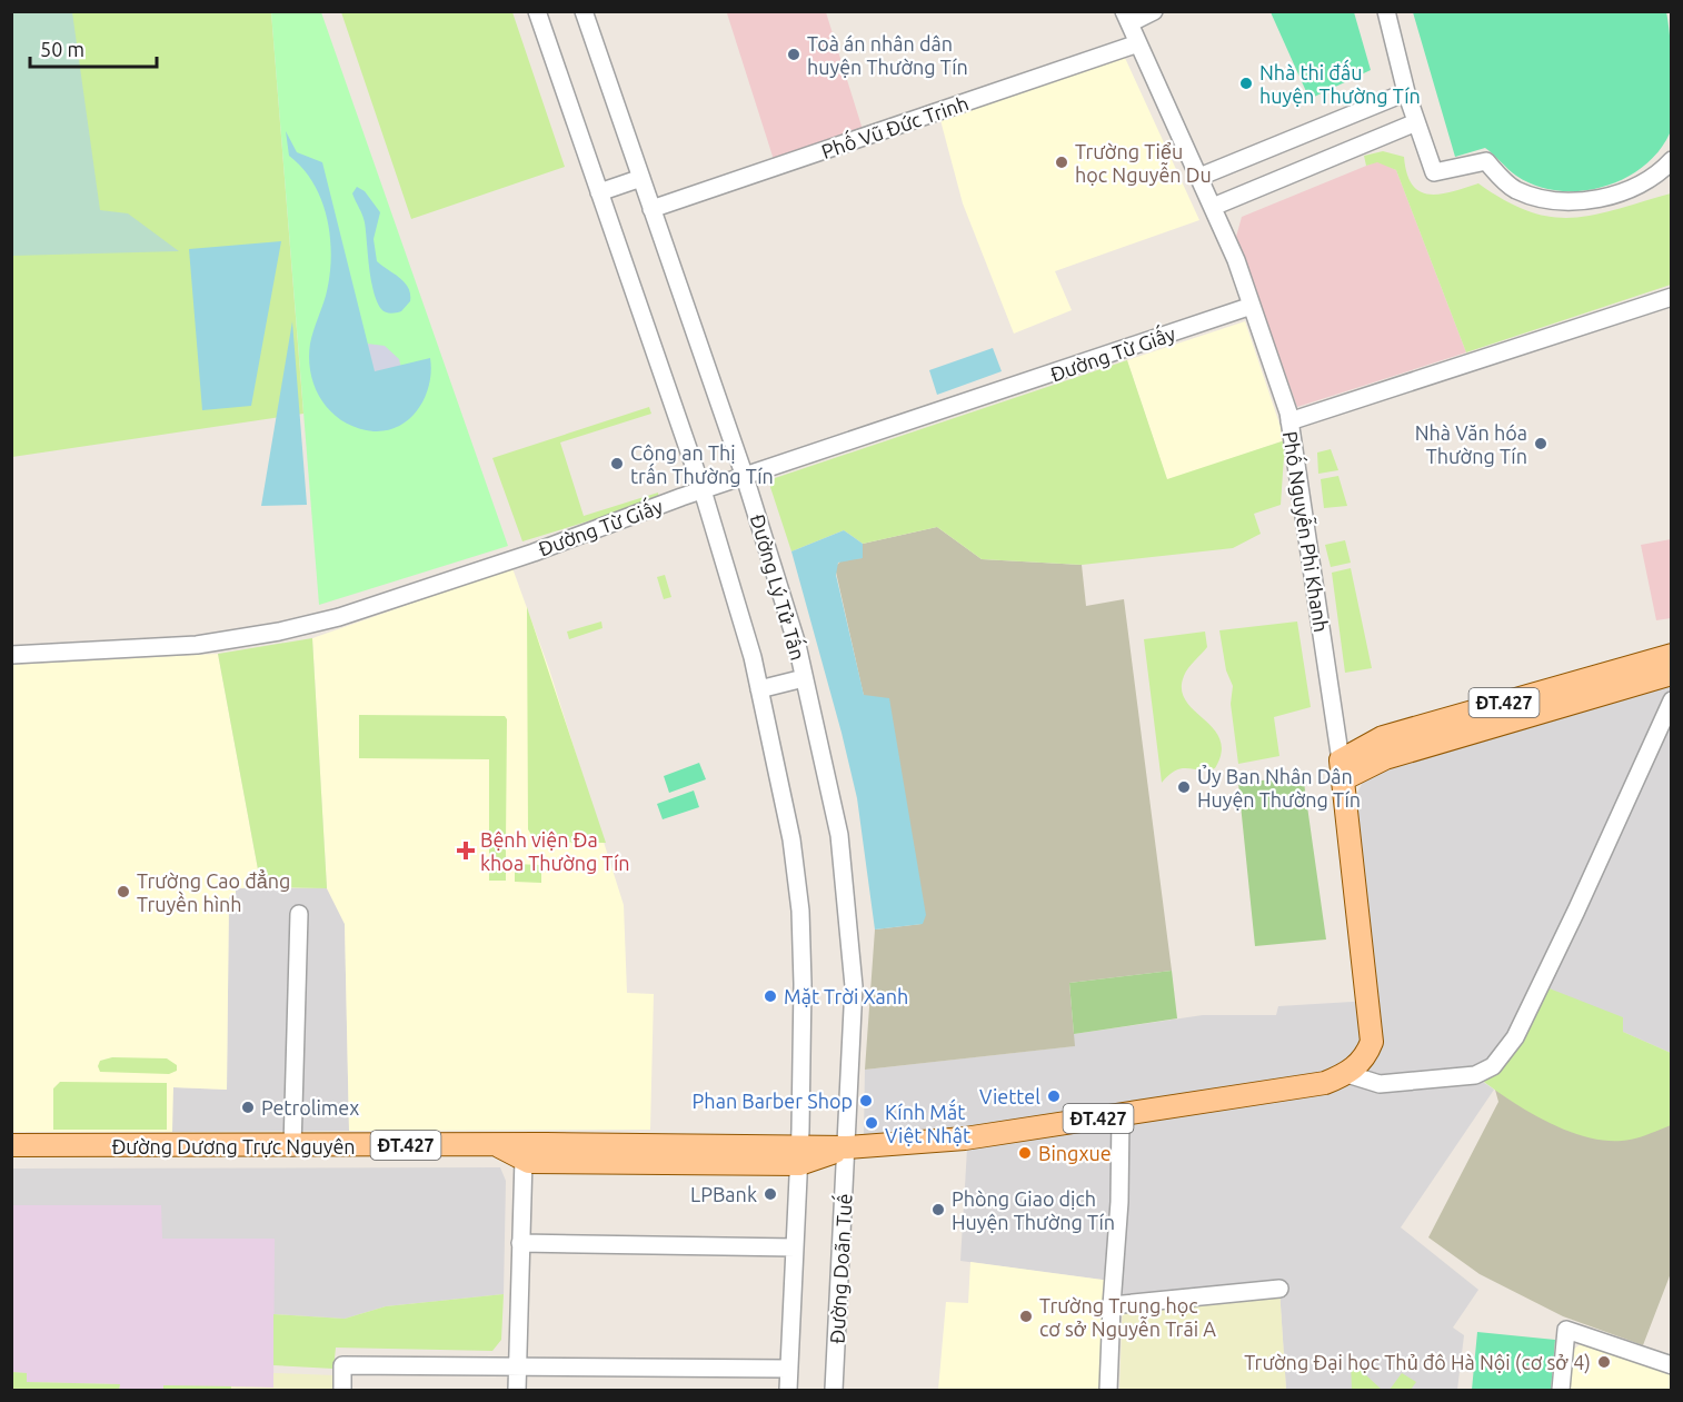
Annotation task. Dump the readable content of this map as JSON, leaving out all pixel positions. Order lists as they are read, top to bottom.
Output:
{
  "streets": {
    "main road": ["Phố Nguyễn Phi Khanh", "ĐT.427", "Đường Dương Trực Nguyên"],
    "street": [
      "Phố Vũ Đức Trinh",
      "Đường Từ Giấy",
      "Đường Lý Tử Tấn",
      "Đường Doãn Tuế"
    ]
  },
  "crossings": [
    ["Phố Vũ Đức Trinh", "Phố Nguyễn Phi Khanh"],
    ["Phố Vũ Đức Trinh", "Đường Lý Tử Tấn"],
    ["Đường Từ Giấy", "Phố Nguyễn Phi Khanh"],
    ["Đường Từ Giấy", "Đường Lý Tử Tấn"],
    ["Phố Nguyễn Phi Khanh", "ĐT.427"],
    ["Phố Nguyễn Phi Khanh", "Đường Dương Trực Nguyên"],
    ["Đường Lý Tử Tấn", "Đường Dương Trực Nguyên"],
    ["Đường Lý Tử Tấn", "Đường Doãn Tuế"],
    ["Đường Dương Trực Nguyên", "Đường Doãn Tuế"]
  ],
  "places": {
    "other": [
      "Toà án nhân dân huyện Thường Tín",
      "Nhà thi đấu huyện Thường Tín",
      "Trường Tiểu học Nguyễn Du",
      "Nhà Văn hóa Thường Tín",
      "Công an Thị trấn Thường Tín",
      "Ủy Ban Nhân Dân Huyện Thường Tín",
      "Trường Cao đẳng Truyền hình",
      "Mặt Trời Xanh",
      "Viettel",
      "Phan Barber Shop",
      "Petrolimex",
      "Kính Mắt Việt Nhật",
      "Bingxue",
      "LPBank",
      "Phòng Giao dịch Huyện Thường Tín",
      "Trường Trung học cơ sở Nguyễn Trãi A",
      "Trường Đại học Thủ đô Hà Nội (cơ sở 4)"
    ],
    "health": ["Bệnh viện Đa khoa Thường Tín"]
  },
  "scale_bar": "50 m"
}
